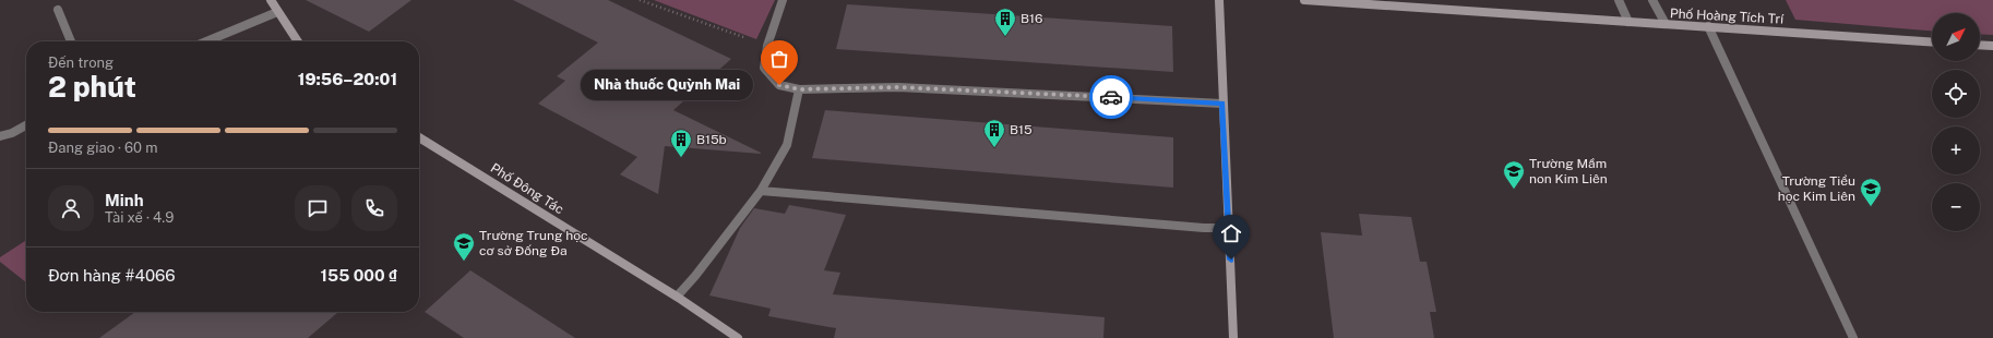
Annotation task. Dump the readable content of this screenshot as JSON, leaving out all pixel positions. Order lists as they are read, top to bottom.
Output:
{
  "streets": {
    "street": ["Phố Hoàng Tích Trí", "Phố Đông Tác"]
  },
  "places": {
    "building": ["B16", "B15", "B15b"],
    "other": ["Nhà thuốc Quỳnh Mai"],
    "school or university": ["Trường Mầm non Kim Liên", "Trường Tiểu học Kim Liên", "Trường Trung học cơ sở Đống Đa"]
  },
  "north": "top right",
  "page": {
    "map_buttons": ["+", "−"],
    "heading": ["2 phút", "Đến trong", "19:56–20:01"],
    "panel": [
      "Minh",
      "Tài xế · 4.9",
      "Đơn hàng #4066",
      "155 000 ₫"
    ],
    "bubble": "Nhà thuốc Quỳnh Mai",
    "bar": "Đang giao · 60 m"
  }
}
